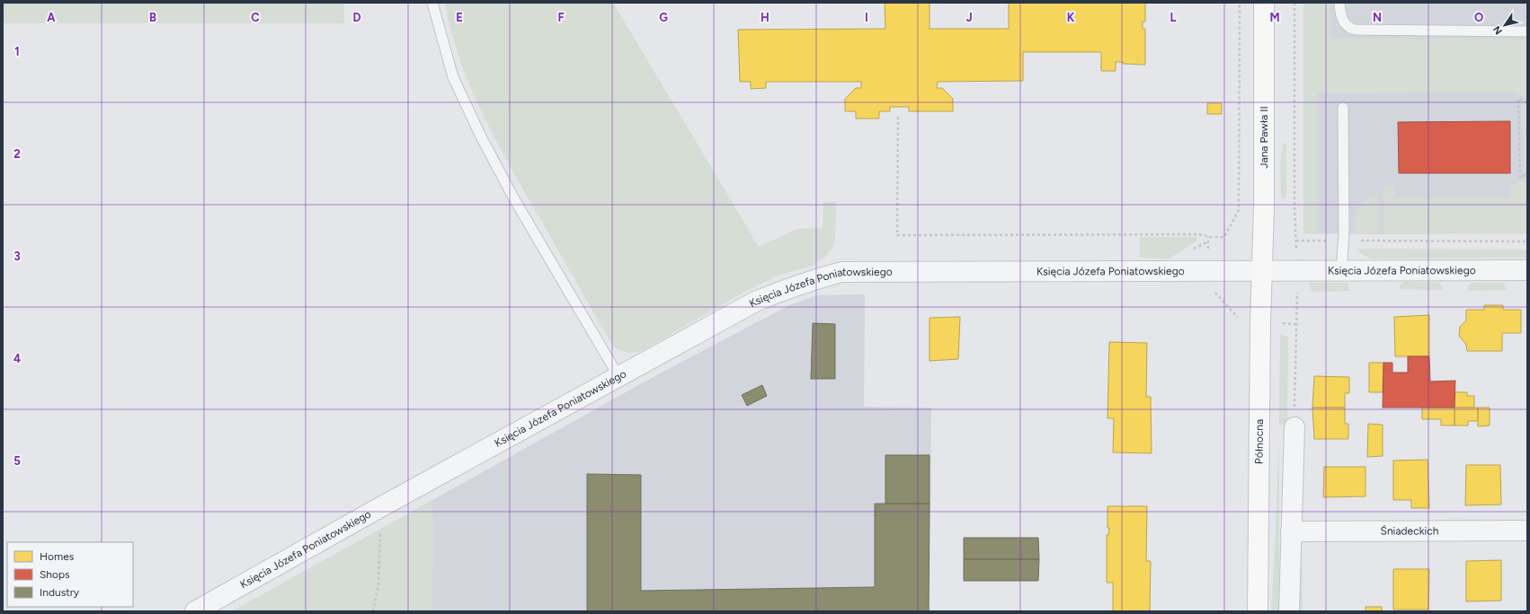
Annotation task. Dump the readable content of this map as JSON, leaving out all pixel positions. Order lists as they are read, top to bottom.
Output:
{
  "streets": {
    "main road": ["Jana Pawła II", "Północna"],
    "street": ["Księcia Józefa Poniatowskiego", "Śniadeckich"]
  },
  "crossings": [
    ["Jana Pawła II", "Księcia Józefa Poniatowskiego"],
    ["Jana Pawła II", "Północna"],
    ["Księcia Józefa Poniatowskiego", "Północna"]
  ],
  "legend": ["Homes", "Shops", "Industry"],
  "north": "bottom left",
  "grid": {
    "columns": [
      "A",
      "B",
      "C",
      "D",
      "E",
      "F",
      "G",
      "H",
      "I",
      "J",
      "K",
      "L",
      "M",
      "N",
      "O"
    ],
    "rows": [
      "1",
      "2",
      "3",
      "4",
      "5"
    ]
  }
}
